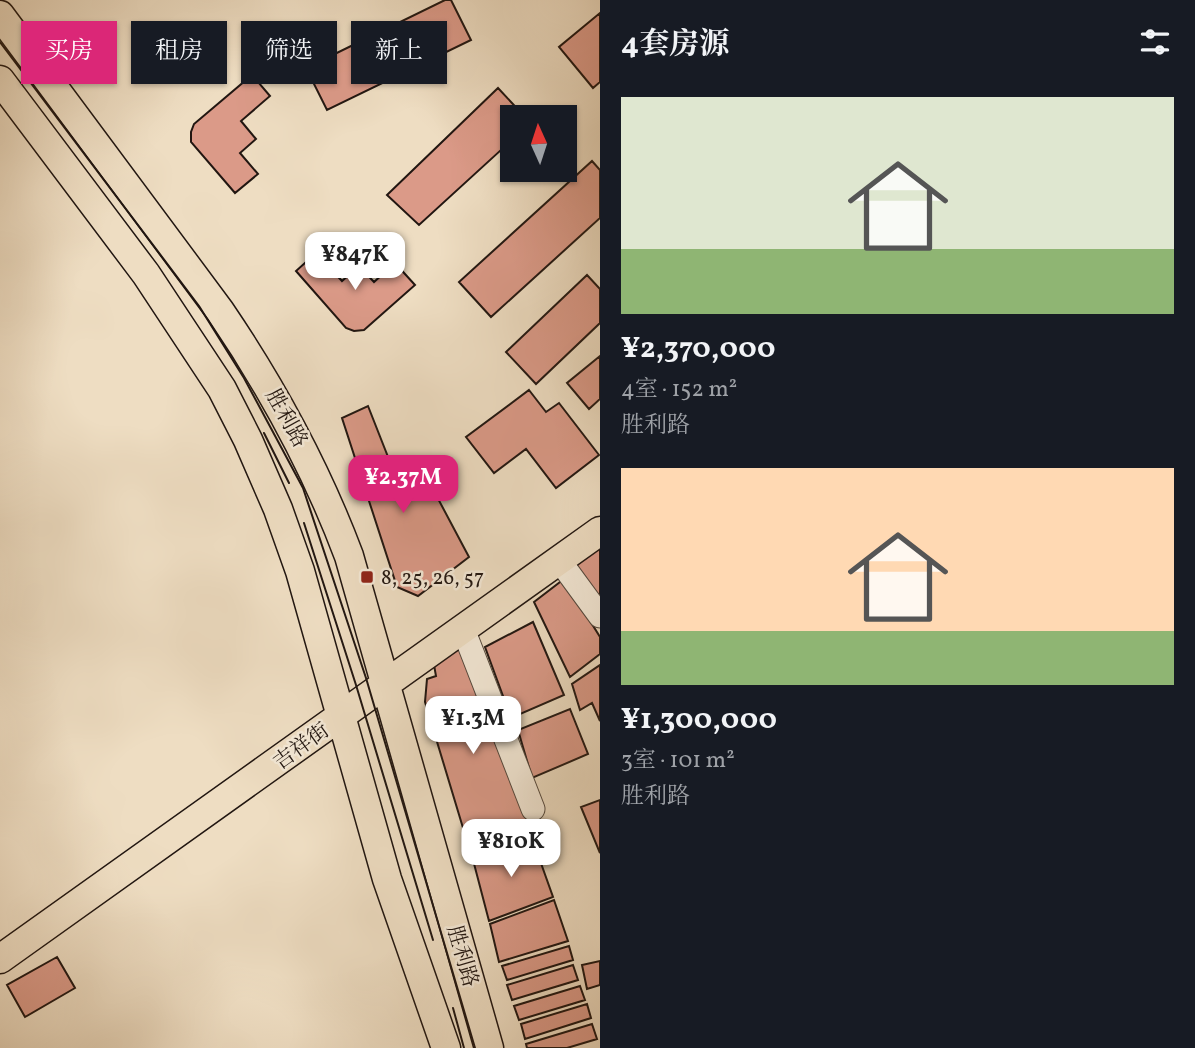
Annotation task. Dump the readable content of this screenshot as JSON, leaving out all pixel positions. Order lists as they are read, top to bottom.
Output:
{
  "streets": {
    "main road": ["胜利路", "吉祥街"]
  },
  "crossings": [
    ["胜利路", "吉祥街"]
  ],
  "places": {
    "transit": ["8, 25, 26, 57"]
  },
  "north": "top",
  "page": {
    "heading": "4套房源",
    "chip": [
      "买房",
      "租房",
      "筛选",
      "新上"
    ],
    "list": [
      {
        "name": "¥2,370,000",
        "note": "4室 · 152 m² · 胜利路"
      },
      {
        "name": "¥1,300,000",
        "note": "3室 · 101 m² · 胜利路"
      }
    ],
    "price": [
      "¥847K",
      "¥2.37M",
      "¥1.3M",
      "¥810K"
    ]
  }
}
